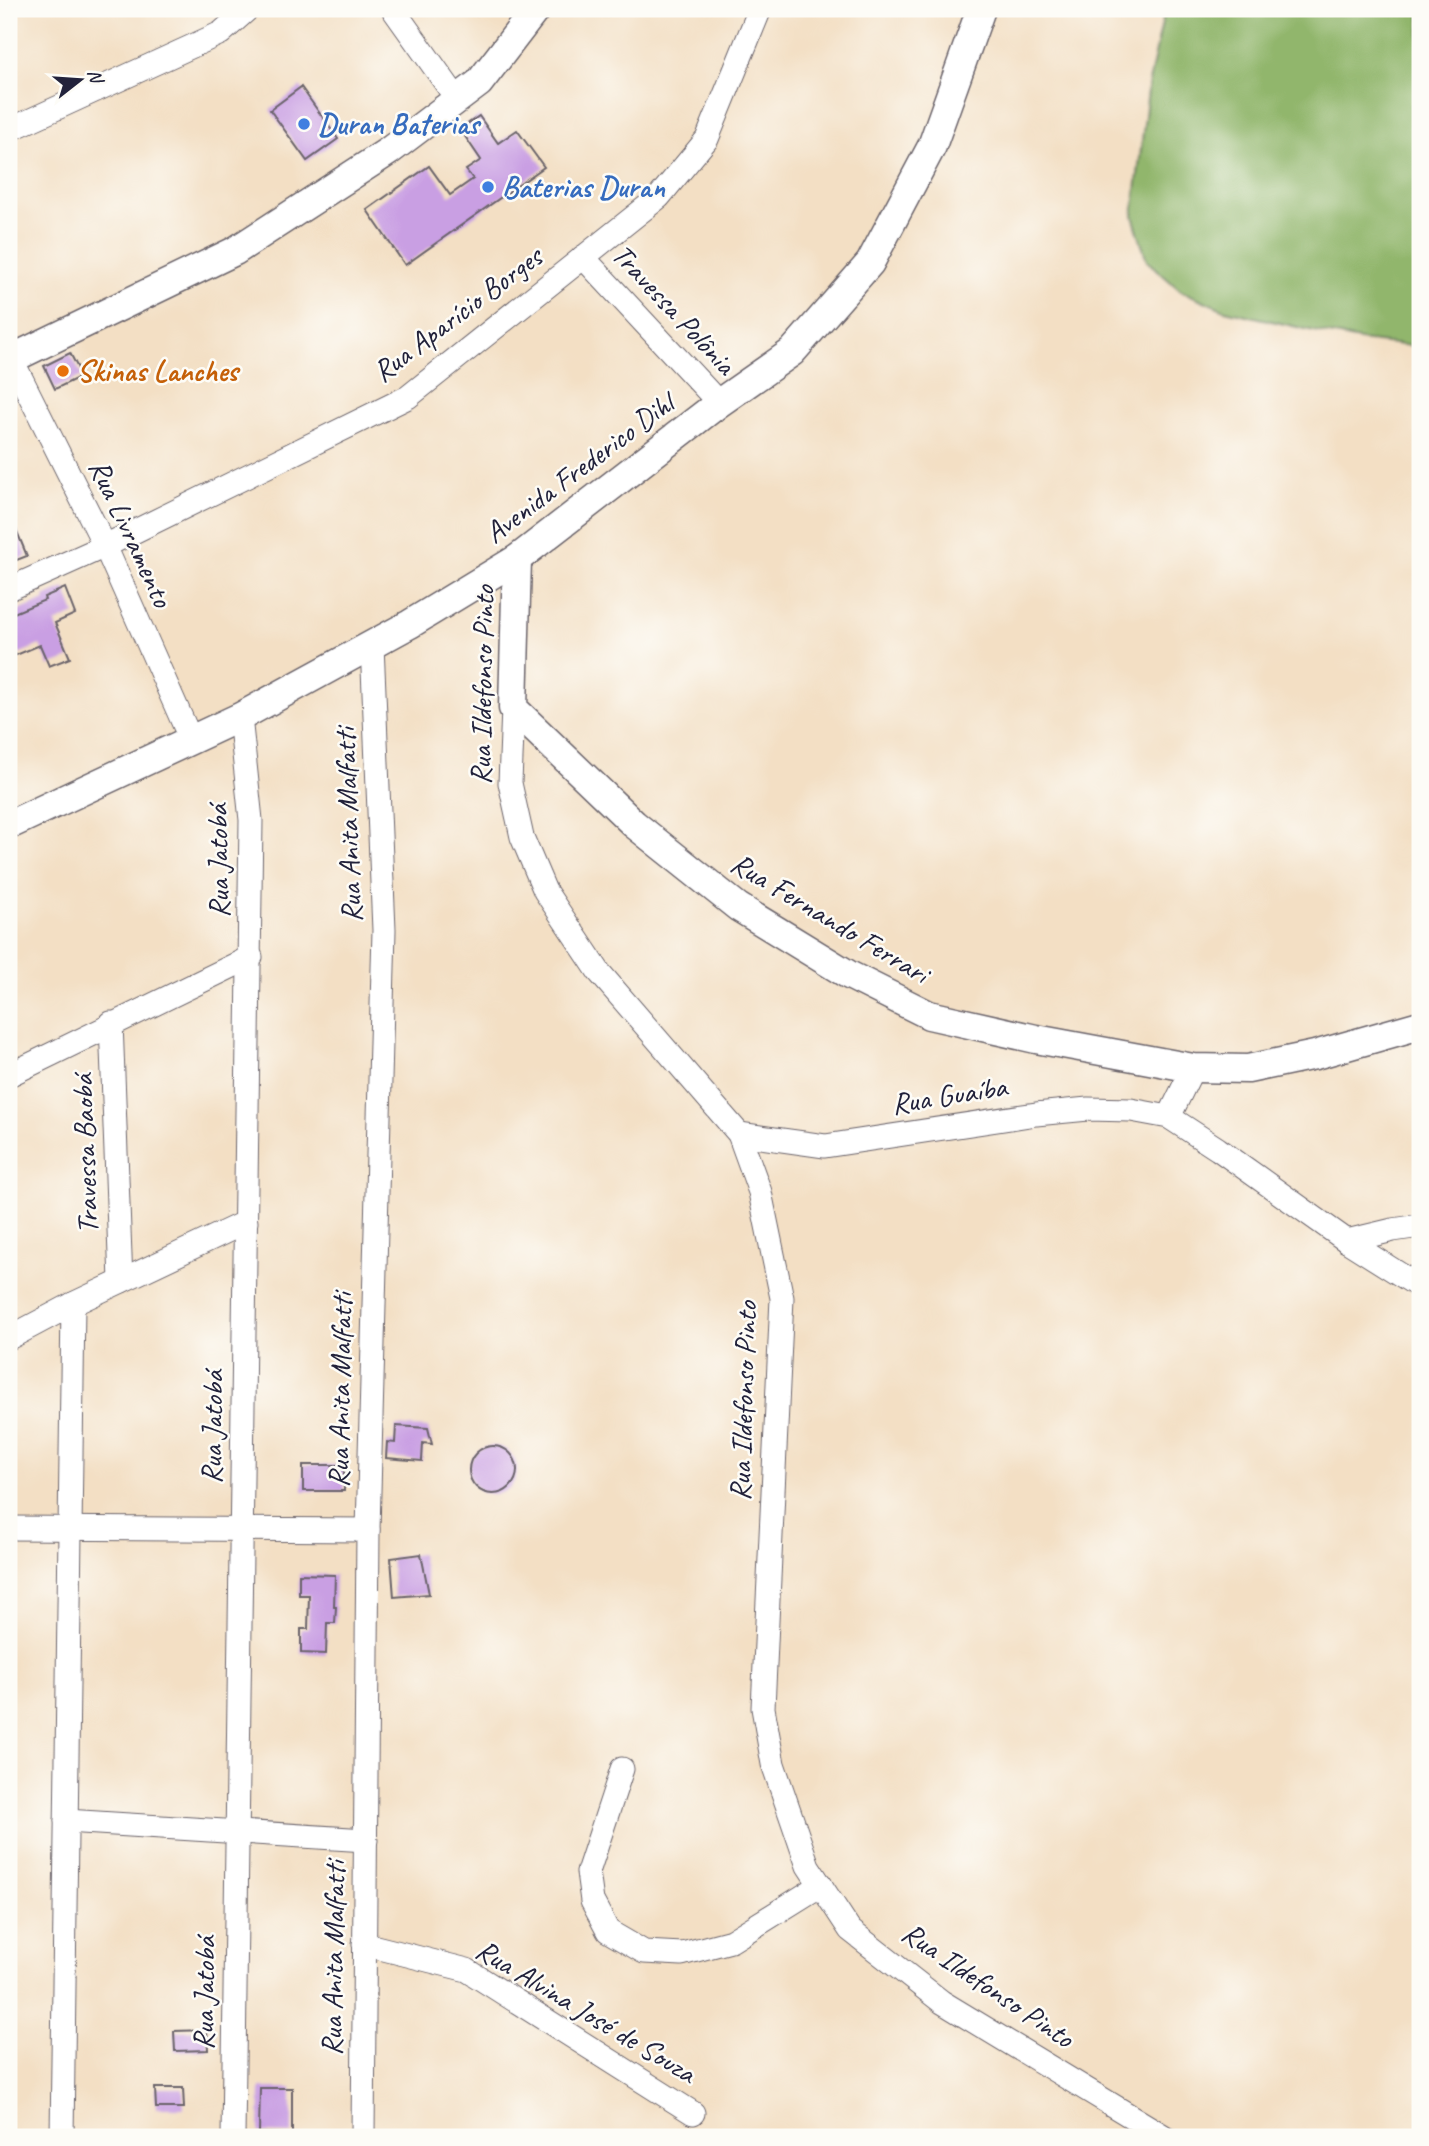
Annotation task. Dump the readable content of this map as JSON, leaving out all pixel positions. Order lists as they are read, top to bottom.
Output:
{
  "streets": {
    "main road": ["Avenida Frederico Dihl", "Rua Ildefonso Pinto", "Rua Fernando Ferrari"],
    "street": [
      "Travessa Polônia",
      "Rua Aparício Borges",
      "Rua Livramento",
      "Rua Anita Malfatti",
      "Rua Jatobá",
      "Rua Guaíba",
      "Travessa Baobá",
      "Rua Alvina José de Souza"
    ]
  },
  "crossings": [
    ["Travessa Polônia", "Rua Aparício Borges"],
    ["Travessa Polônia", "Avenida Frederico Dihl"],
    ["Rua Aparício Borges", "Rua Livramento"],
    ["Avenida Frederico Dihl", "Rua Livramento"],
    ["Avenida Frederico Dihl", "Rua Ildefonso Pinto"],
    ["Avenida Frederico Dihl", "Rua Anita Malfatti"],
    ["Avenida Frederico Dihl", "Rua Jatobá"],
    ["Rua Ildefonso Pinto", "Rua Fernando Ferrari"],
    ["Rua Ildefonso Pinto", "Rua Guaíba"],
    ["Rua Anita Malfatti", "Rua Alvina José de Souza"]
  ],
  "places": ["Duran Baterias", "Baterias Duran", "Skinas Lanches"],
  "north": "right"
}
